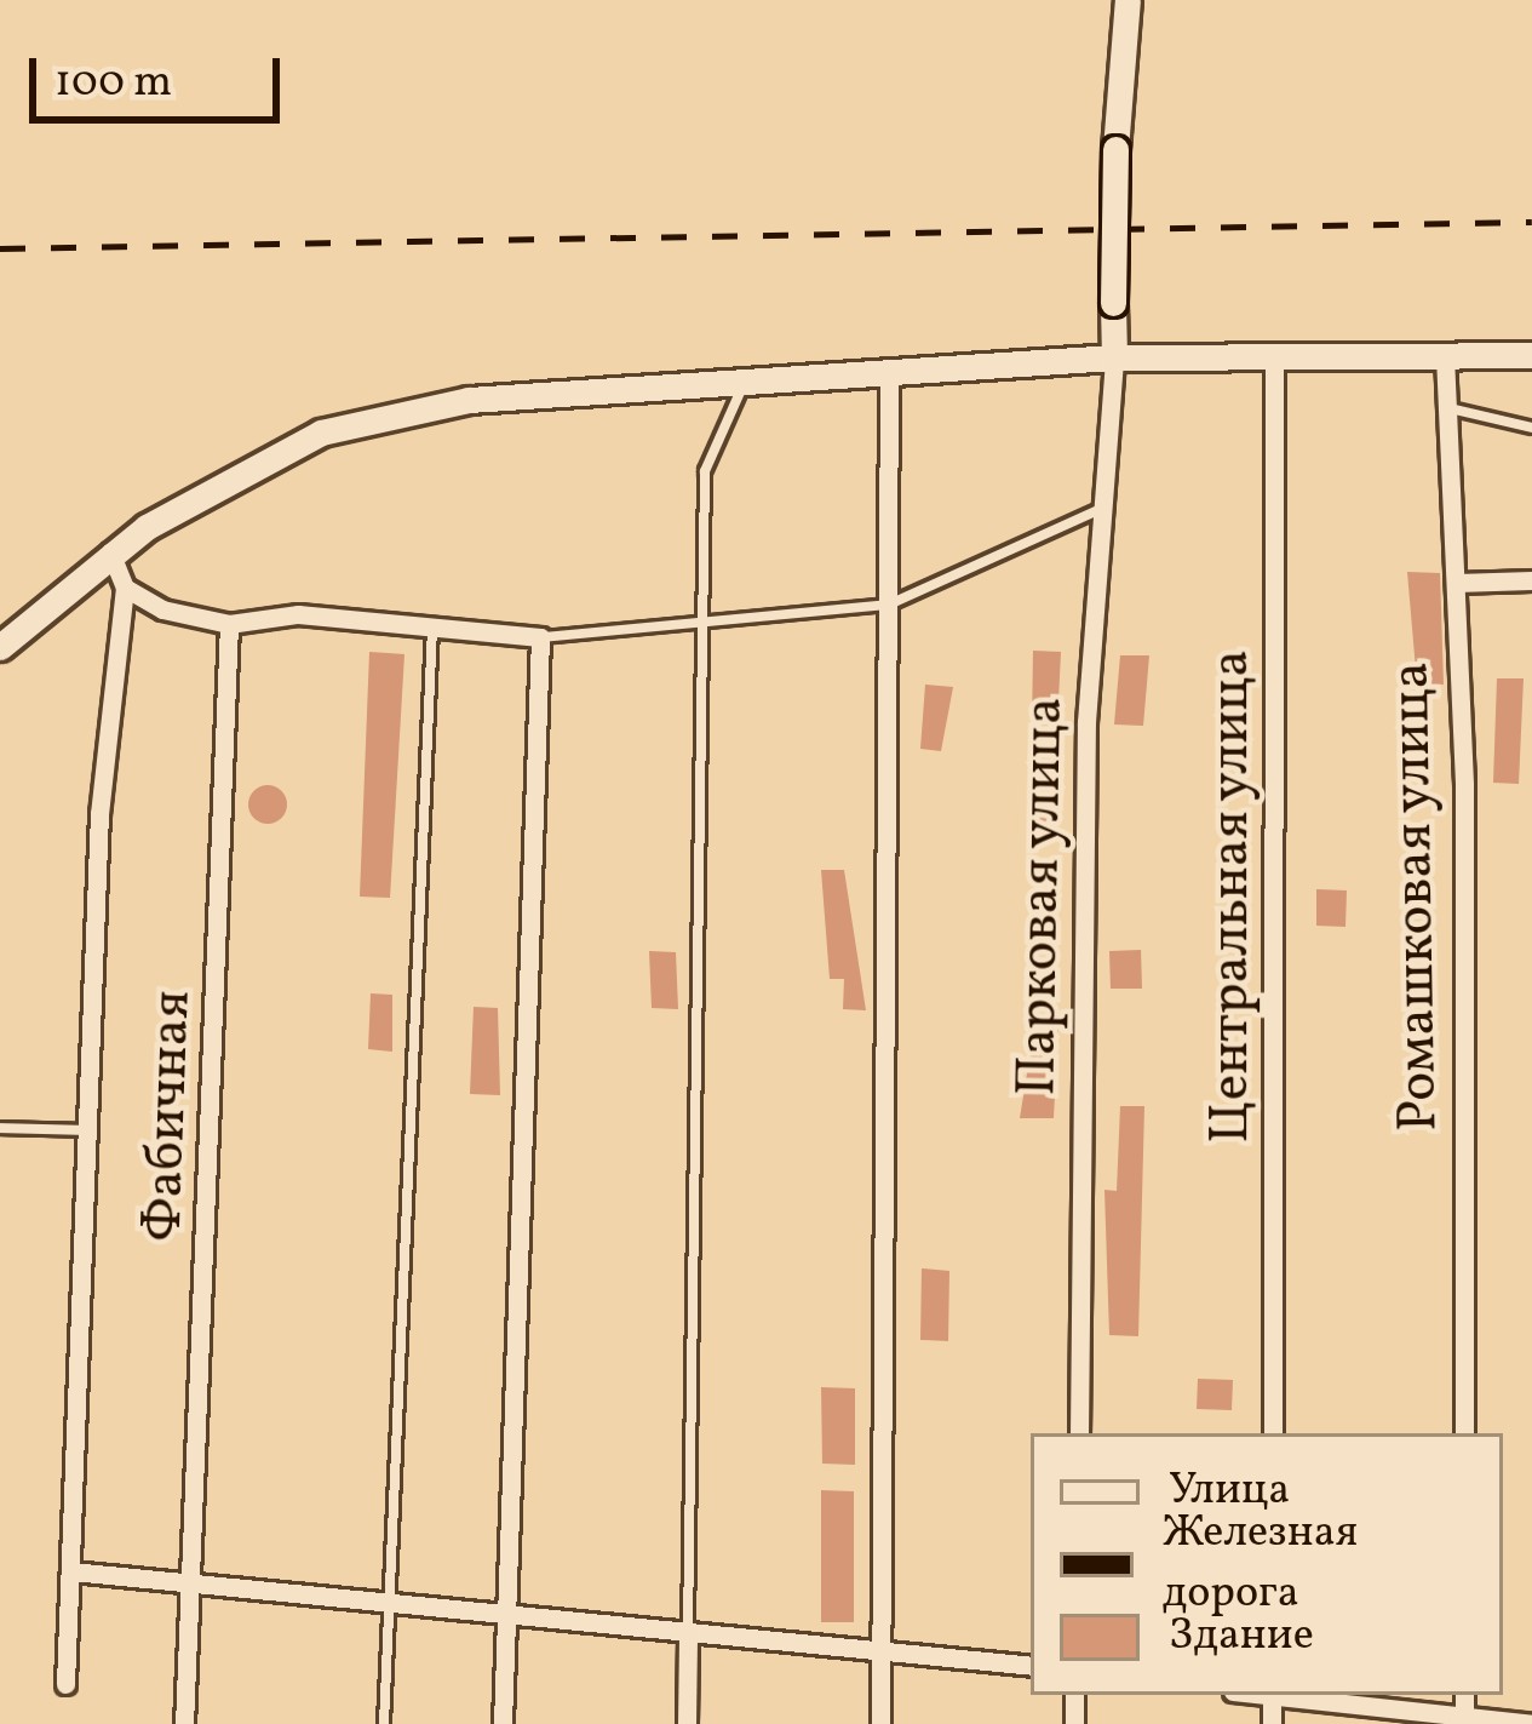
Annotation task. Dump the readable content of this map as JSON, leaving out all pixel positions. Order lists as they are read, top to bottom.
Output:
{
  "streets": {
    "street": [
      "Парковая улица",
      "Центральная улица",
      "Ромашковая улица",
      "Фабичная"
    ]
  },
  "legend": ["Улица", "Железная дорога", "Здание"],
  "scale_bar": "100 m"
}
